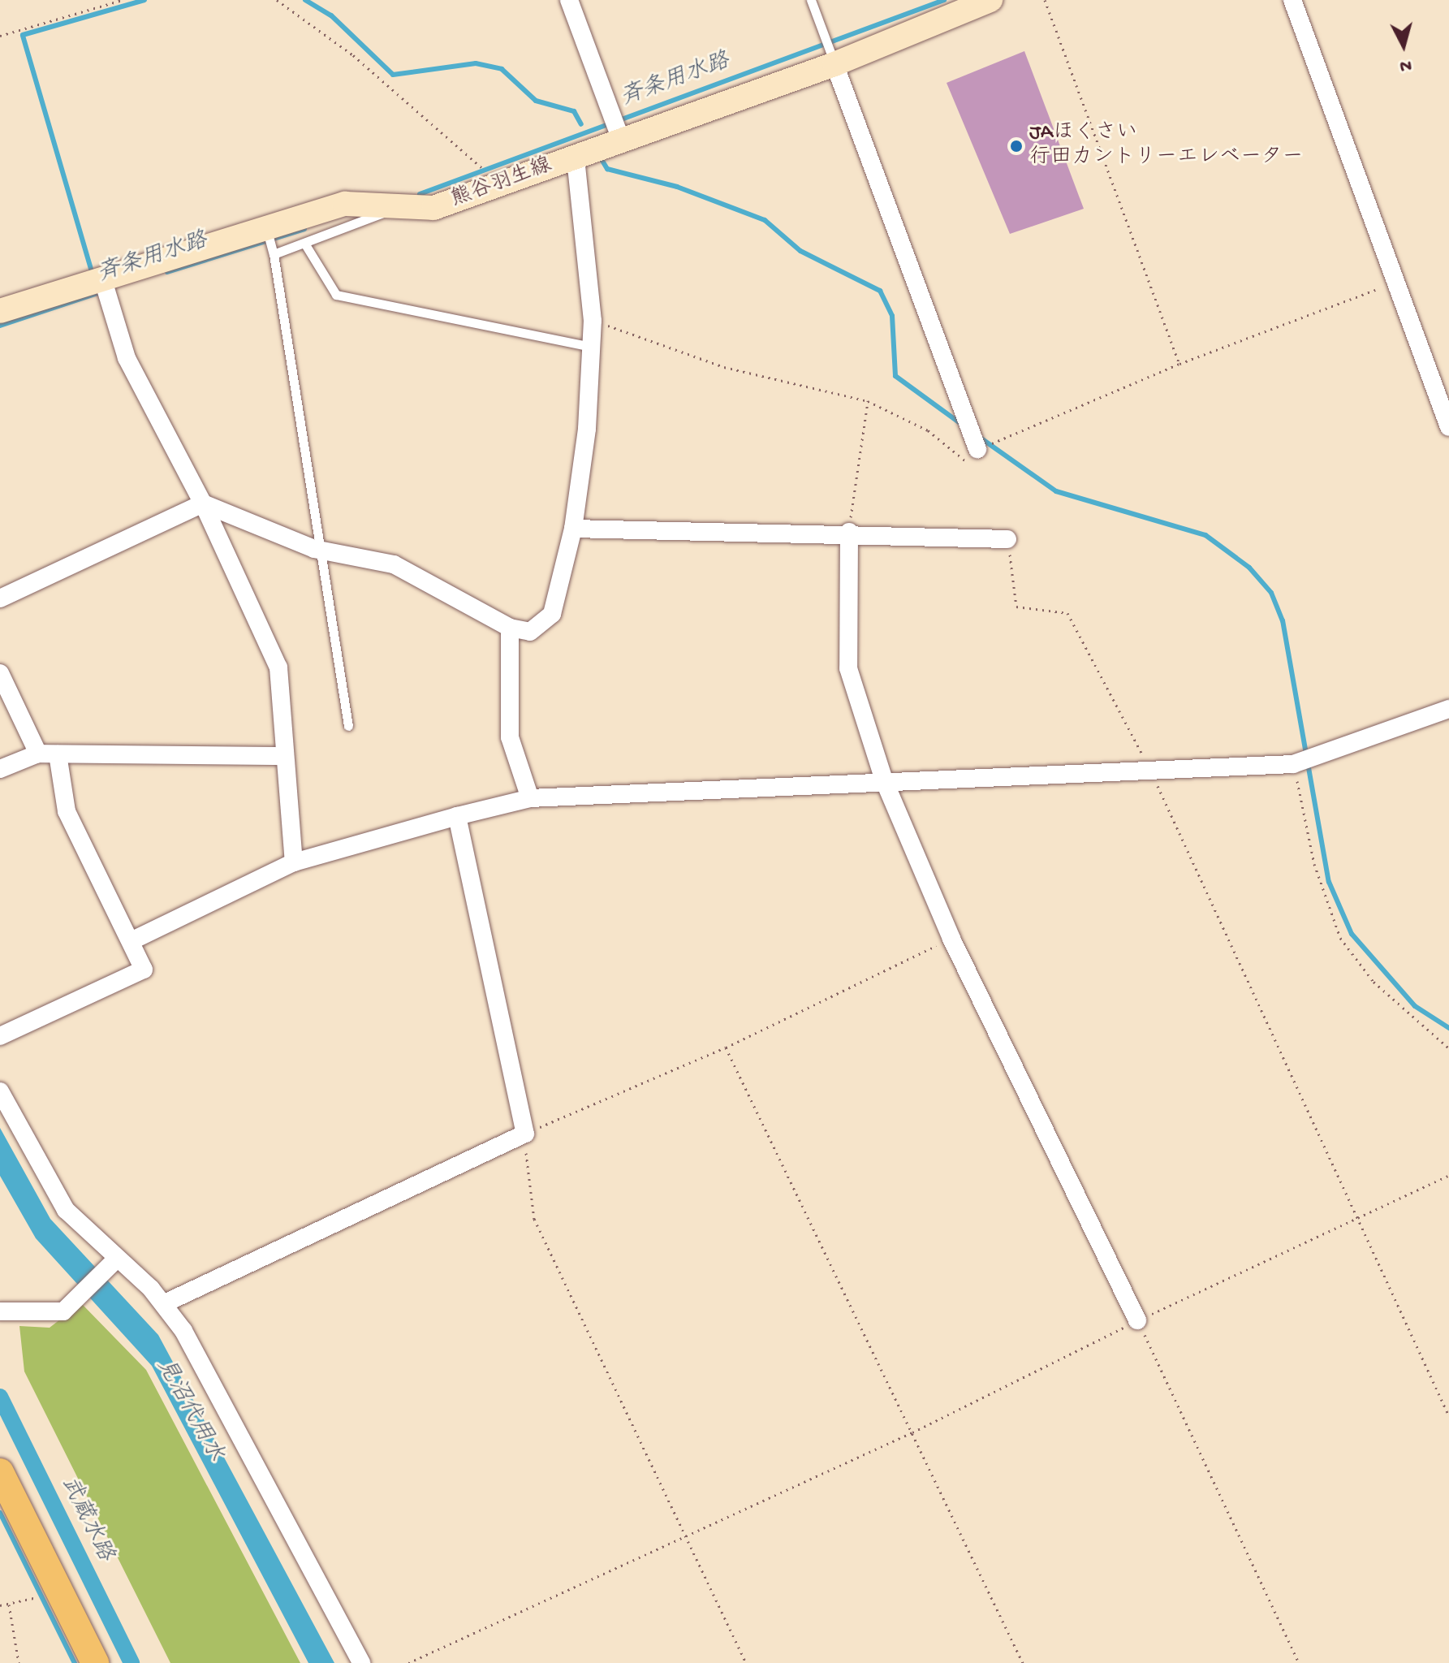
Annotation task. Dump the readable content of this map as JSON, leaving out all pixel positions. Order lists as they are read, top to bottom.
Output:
{
  "streets": {
    "main road": ["熊谷羽生線"]
  },
  "water": ["斉条用水路", "見沼代用水", "武蔵水路"],
  "places": ["JAほくさい 行田カントリーエレベーター"],
  "north": "bottom"
}
